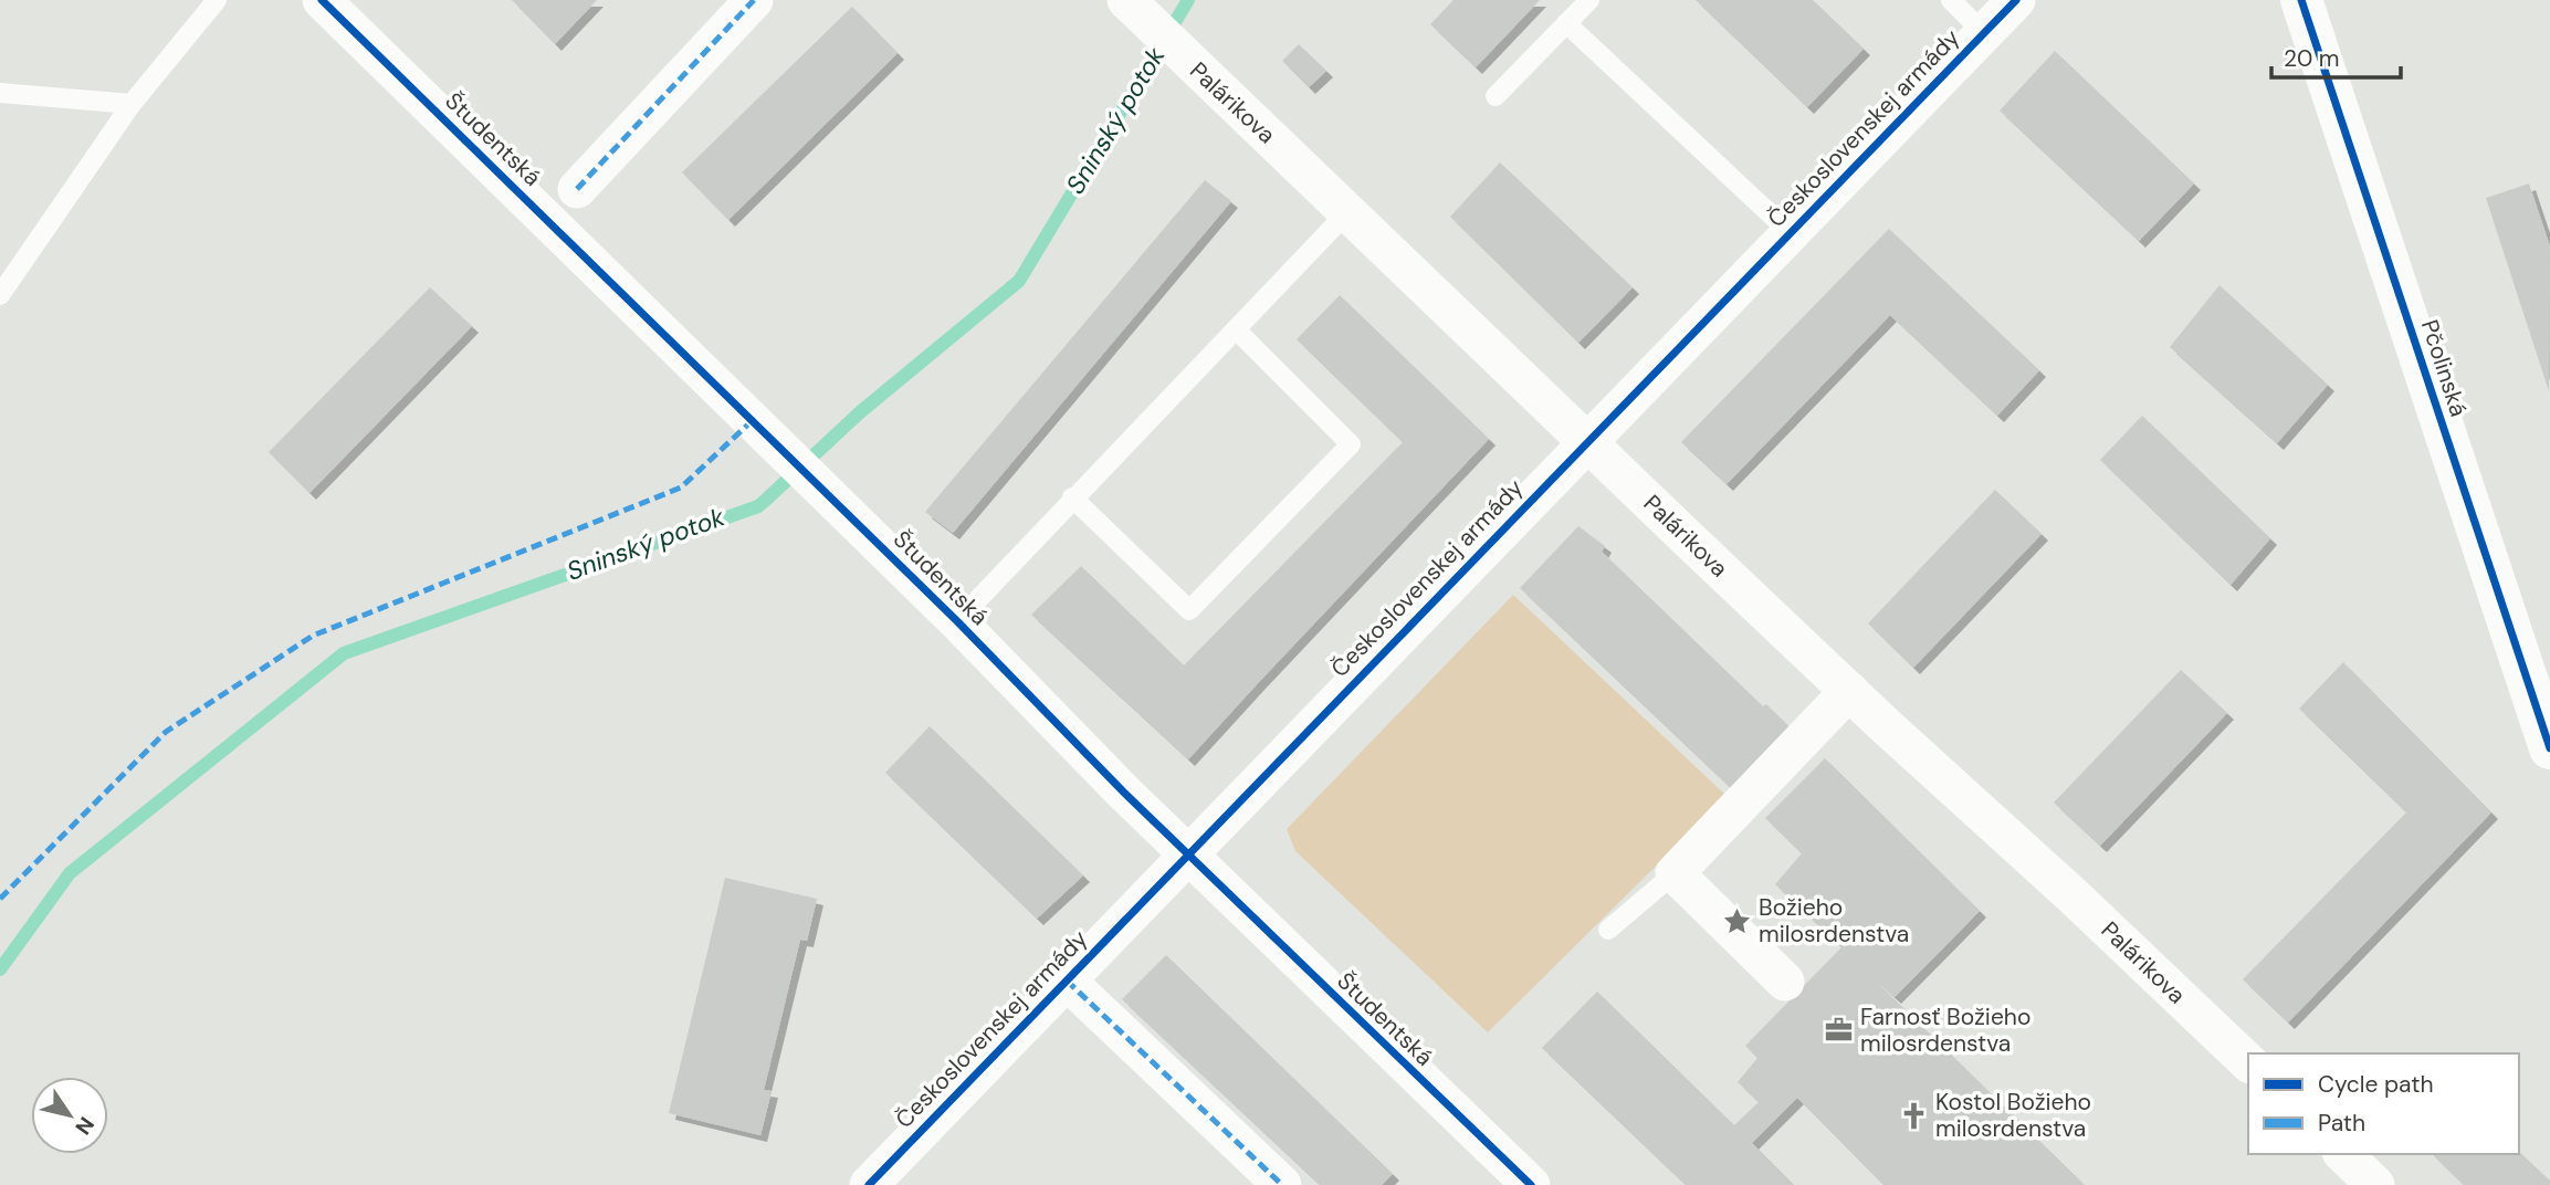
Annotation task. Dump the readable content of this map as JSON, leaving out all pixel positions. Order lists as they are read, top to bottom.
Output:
{
  "streets": {
    "main road": ["Pčolinská"],
    "street": ["Palárikova", "Československej armády", "Študentská"]
  },
  "crossings": [
    ["Palárikova", "Československej armády"],
    ["Československej armády", "Študentská"]
  ],
  "water": ["Sninský potok"],
  "places": {
    "place": ["Božieho milosrdenstva"],
    "office": ["Farnosť Božieho milosrdenstva"],
    "church": ["Kostol Božieho milosrdenstva"]
  },
  "legend": ["Cycle path", "Path"],
  "scale_bar": "20 m",
  "north": "bottom right"
}
